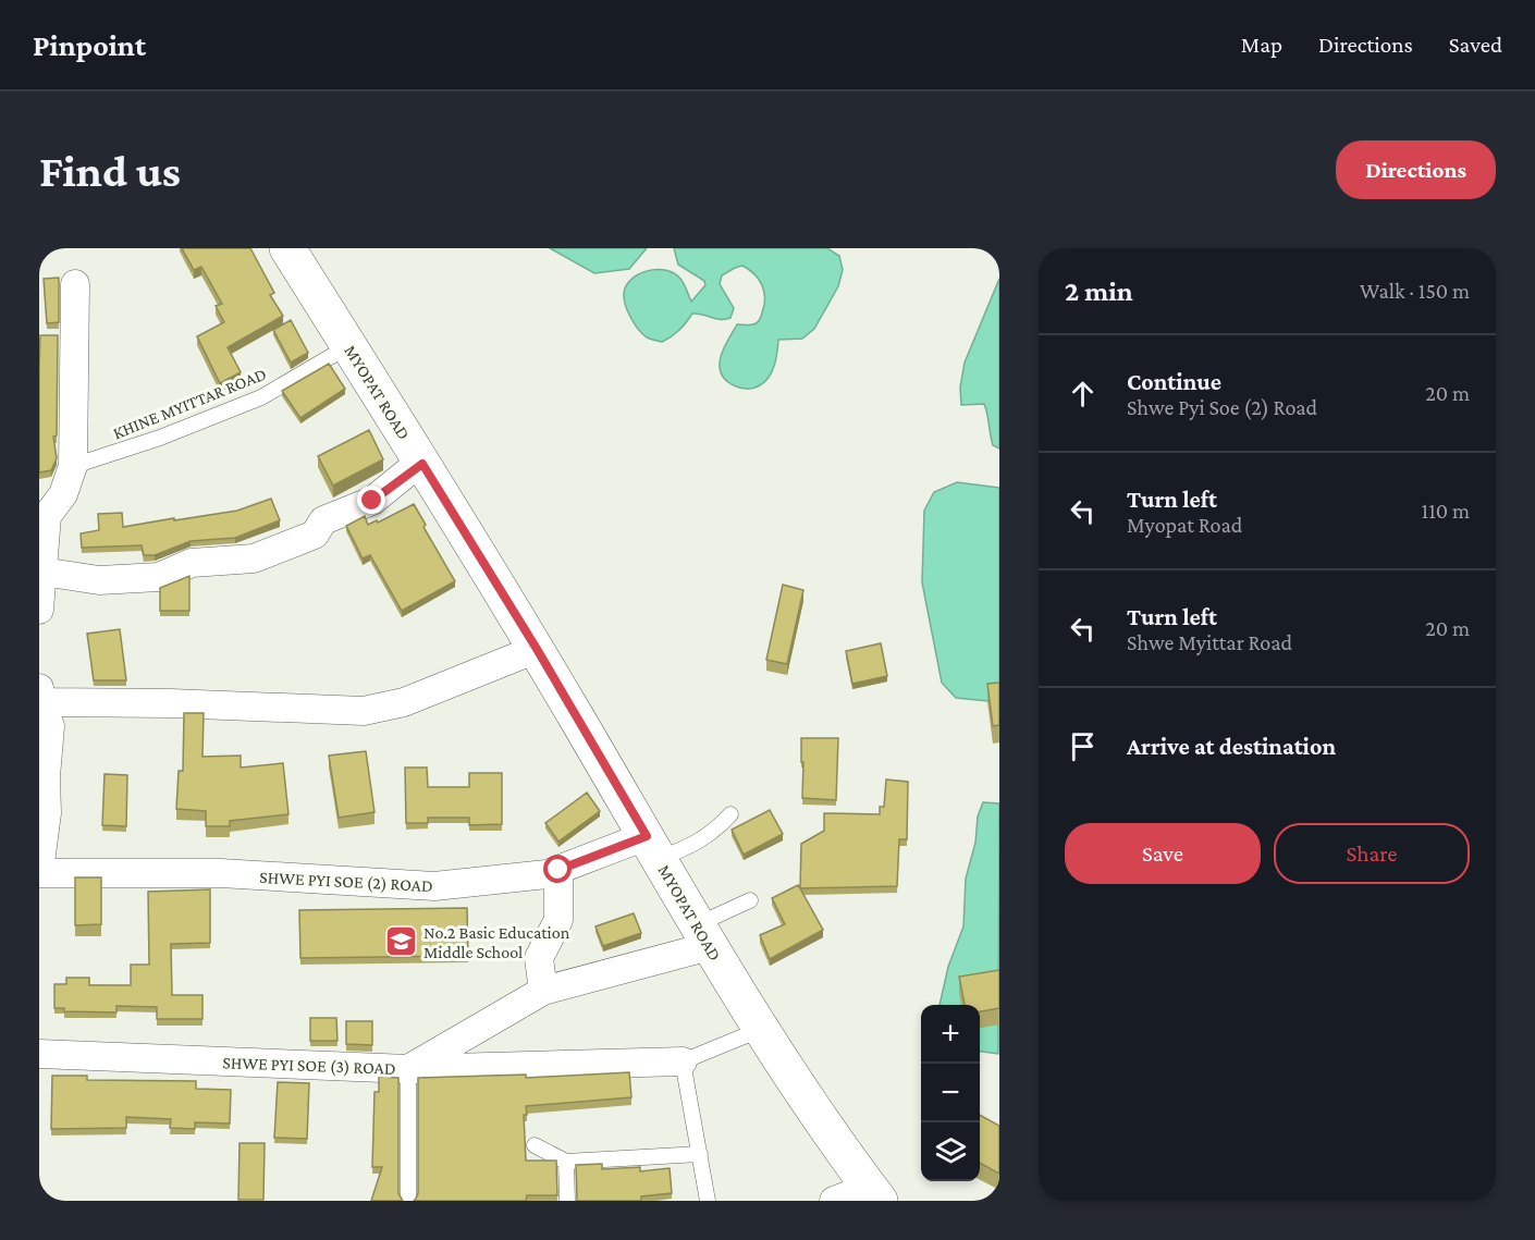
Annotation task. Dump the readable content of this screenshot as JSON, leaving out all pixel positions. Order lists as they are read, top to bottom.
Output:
{
  "streets": {
    "main road": ["MYOPAT ROAD"],
    "street": ["SHWE PYI SOE (2) ROAD", "SHWE PYI SOE (3) ROAD"],
    "lane": ["KHINE MYITTAR ROAD"]
  },
  "crossings": [
    ["MYOPAT ROAD", "KHINE MYITTAR ROAD"],
    ["MYOPAT ROAD", "SHWE PYI SOE (2) ROAD"],
    ["MYOPAT ROAD", "SHWE PYI SOE (3) ROAD"]
  ],
  "places": {
    "school or university": ["No.2 Basic Education Middle School"]
  },
  "page": {
    "header": "Pinpoint",
    "nav": ["Map", "Directions", "Saved"],
    "buttons": [
      "Directions",
      ["Save", "Share"]
    ],
    "title": "Find us",
    "heading": ["2 min", "Walk · 150 m"],
    "list": [
      ["Continue", "Shwe Pyi Soe (2) Road", "20 m"],
      ["Turn left", "Myopat Road", "110 m"],
      ["Turn left", "Shwe Myittar Road", "20 m"],
      "Arrive at destination"
    ],
    "map_buttons": ["+", "−"]
  }
}
